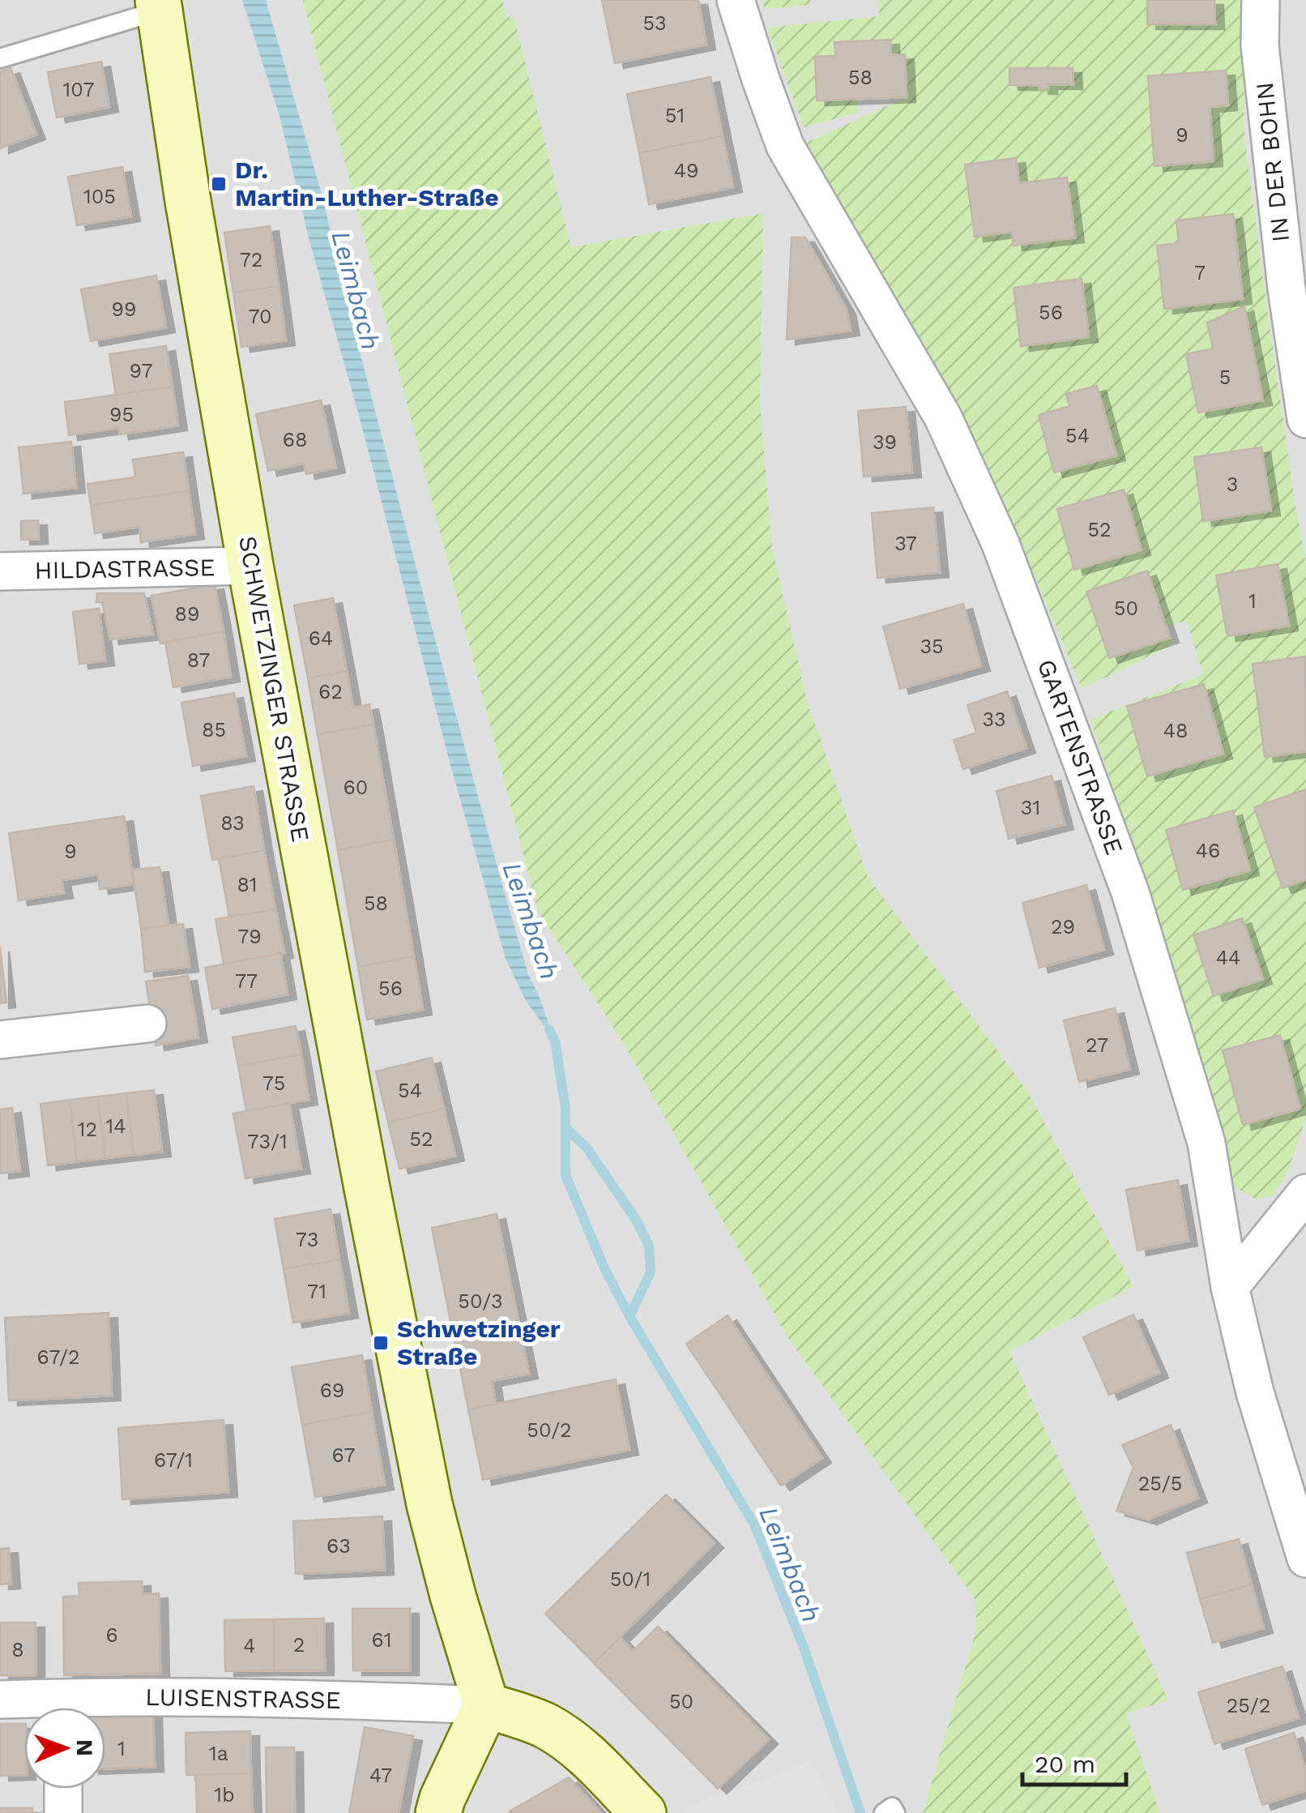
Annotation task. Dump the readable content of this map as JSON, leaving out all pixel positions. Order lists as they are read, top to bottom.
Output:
{
  "streets": {
    "street": [
      "IN DER BOHN",
      "HILDASTRASSE",
      "SCHWETZINGER STRASSE",
      "GARTENSTRASSE",
      "LUISENSTRASSE"
    ]
  },
  "crossings": [
    ["HILDASTRASSE", "SCHWETZINGER STRASSE"],
    ["SCHWETZINGER STRASSE", "LUISENSTRASSE"]
  ],
  "water": ["Leimbach"],
  "places": {
    "transit": ["Dr. Martin-Luther-Straße", "Schwetzinger Straße"]
  },
  "house_numbers": [
    "53",
    "58",
    "107",
    "51",
    "9",
    "49",
    "105",
    "72",
    "7",
    "99",
    "56",
    "70",
    "97",
    "5",
    "95",
    "54",
    "68",
    "39",
    "3",
    "52",
    "37",
    "1",
    "50",
    "89",
    "64",
    "35",
    "87",
    "62",
    "33",
    "85",
    "48",
    "60",
    "31",
    "83",
    "46",
    "9",
    "81",
    "58",
    "29",
    "79",
    "44",
    "77",
    "56",
    "27",
    "75",
    "54",
    "14",
    "12",
    "52",
    "73/1",
    "73",
    "71",
    "50/3",
    "67/2",
    "69",
    "50/2",
    "67",
    "67/1",
    "25/5",
    "63",
    "50/1",
    "6",
    "61",
    "2",
    "4",
    "8",
    "50",
    "25/2",
    "1",
    "1a",
    "47",
    "1b"
  ],
  "scale_bar": "20 m",
  "north": "right"
}
